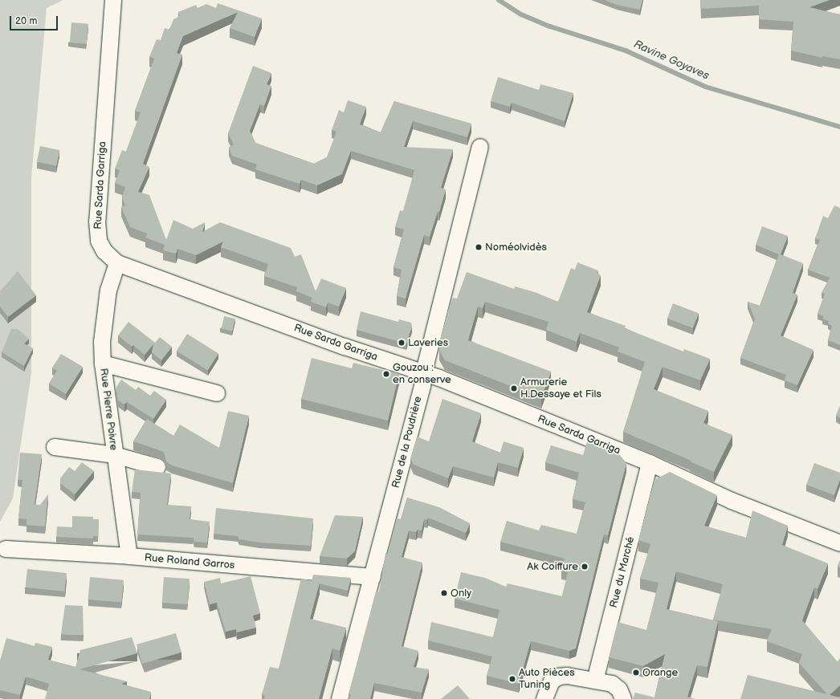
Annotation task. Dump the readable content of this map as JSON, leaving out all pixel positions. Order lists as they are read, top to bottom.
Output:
{
  "streets": {
    "street": [
      "Rue Sarda Garriga",
      "Rue Pierre Poivre",
      "Rue de la Poudrière",
      "Rue Roland Garros",
      "Rue du Marché"
    ]
  },
  "crossings": [
    ["Rue Sarda Garriga", "Rue Pierre Poivre"],
    ["Rue Sarda Garriga", "Rue de la Poudrière"],
    ["Rue Sarda Garriga", "Rue du Marché"],
    ["Rue Pierre Poivre", "Rue Roland Garros"],
    ["Rue de la Poudrière", "Rue Roland Garros"]
  ],
  "water": ["Ravine Goyaves"],
  "places": [
    "Noméolvidès",
    "Laveries",
    "Gouzou : en conserve",
    "Armurerie H.Dessaye et Fils",
    "Ak Coiffure",
    "Only",
    "Orange",
    "Auto Pièces Tuning"
  ],
  "scale_bar": "20 m"
}
